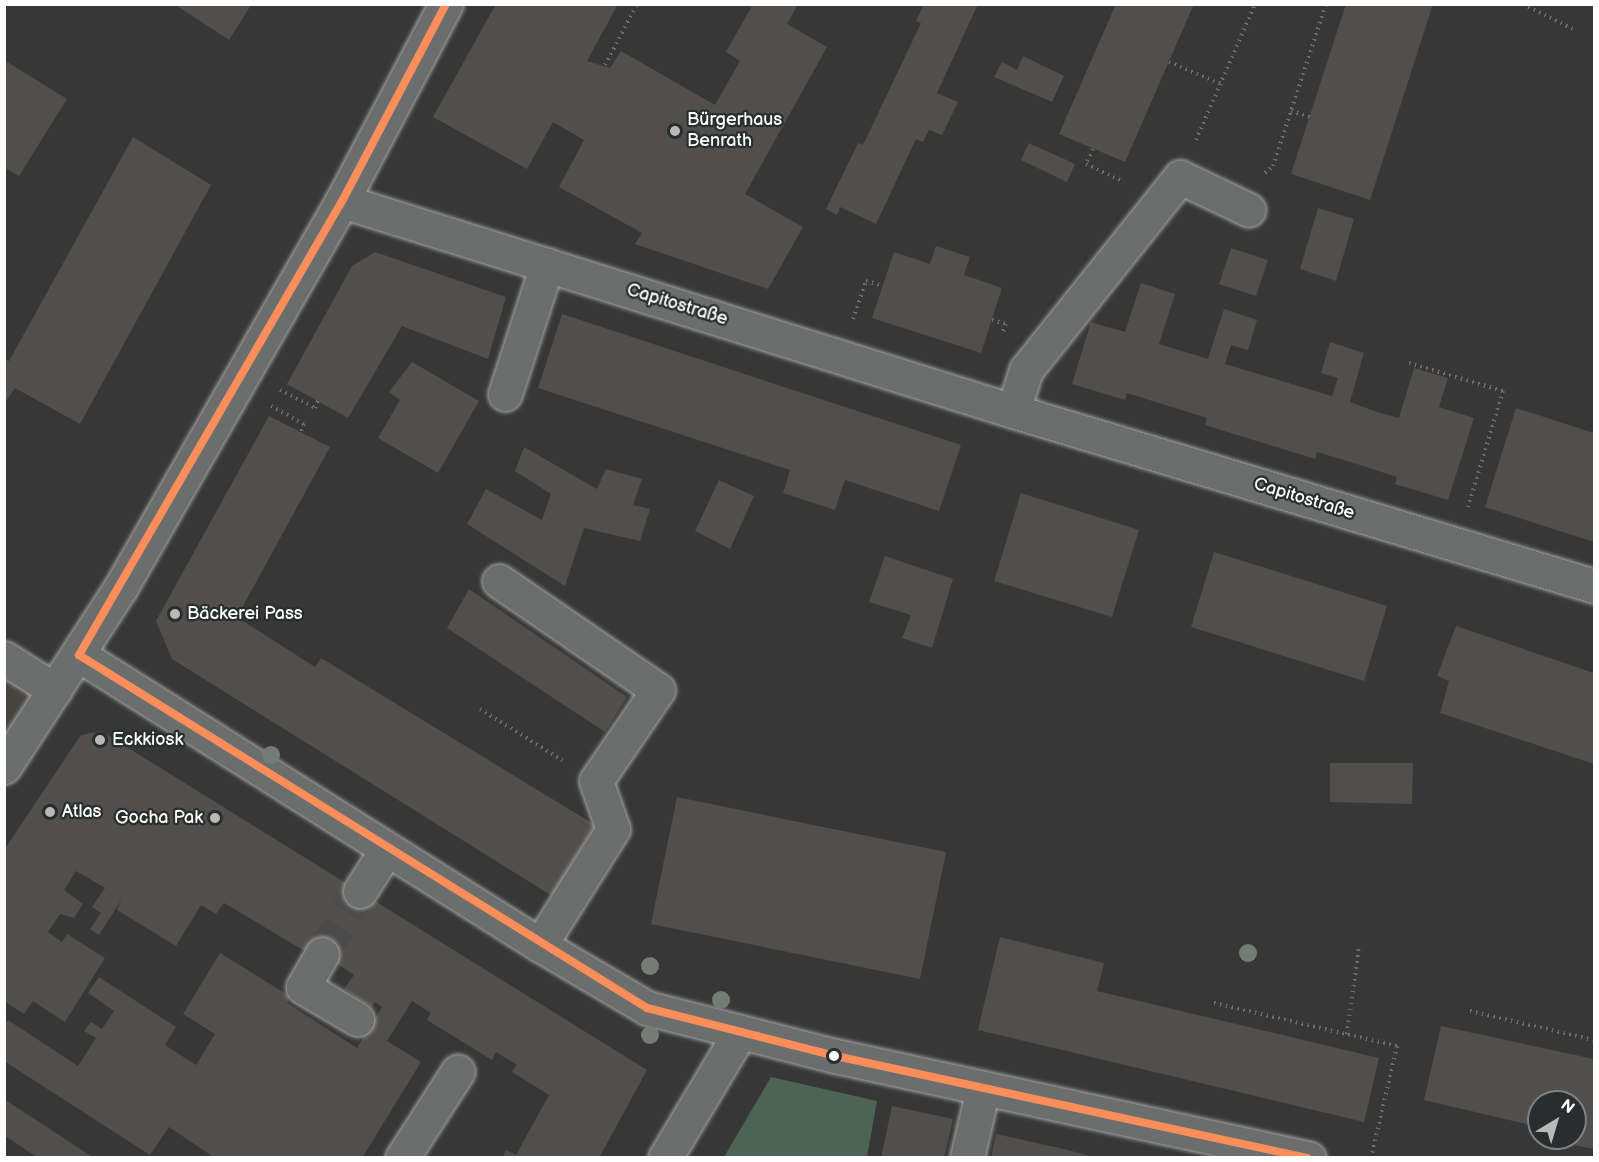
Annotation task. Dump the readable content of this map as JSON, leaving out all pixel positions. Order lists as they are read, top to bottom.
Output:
{
  "streets": {
    "street": ["Capitostraße"]
  },
  "places": [
    "Bürgerhaus Benrath",
    "Bäckerei Pass",
    "Eckkiosk",
    "Atlas",
    "Gocha Pak"
  ],
  "north": "top right"
}
